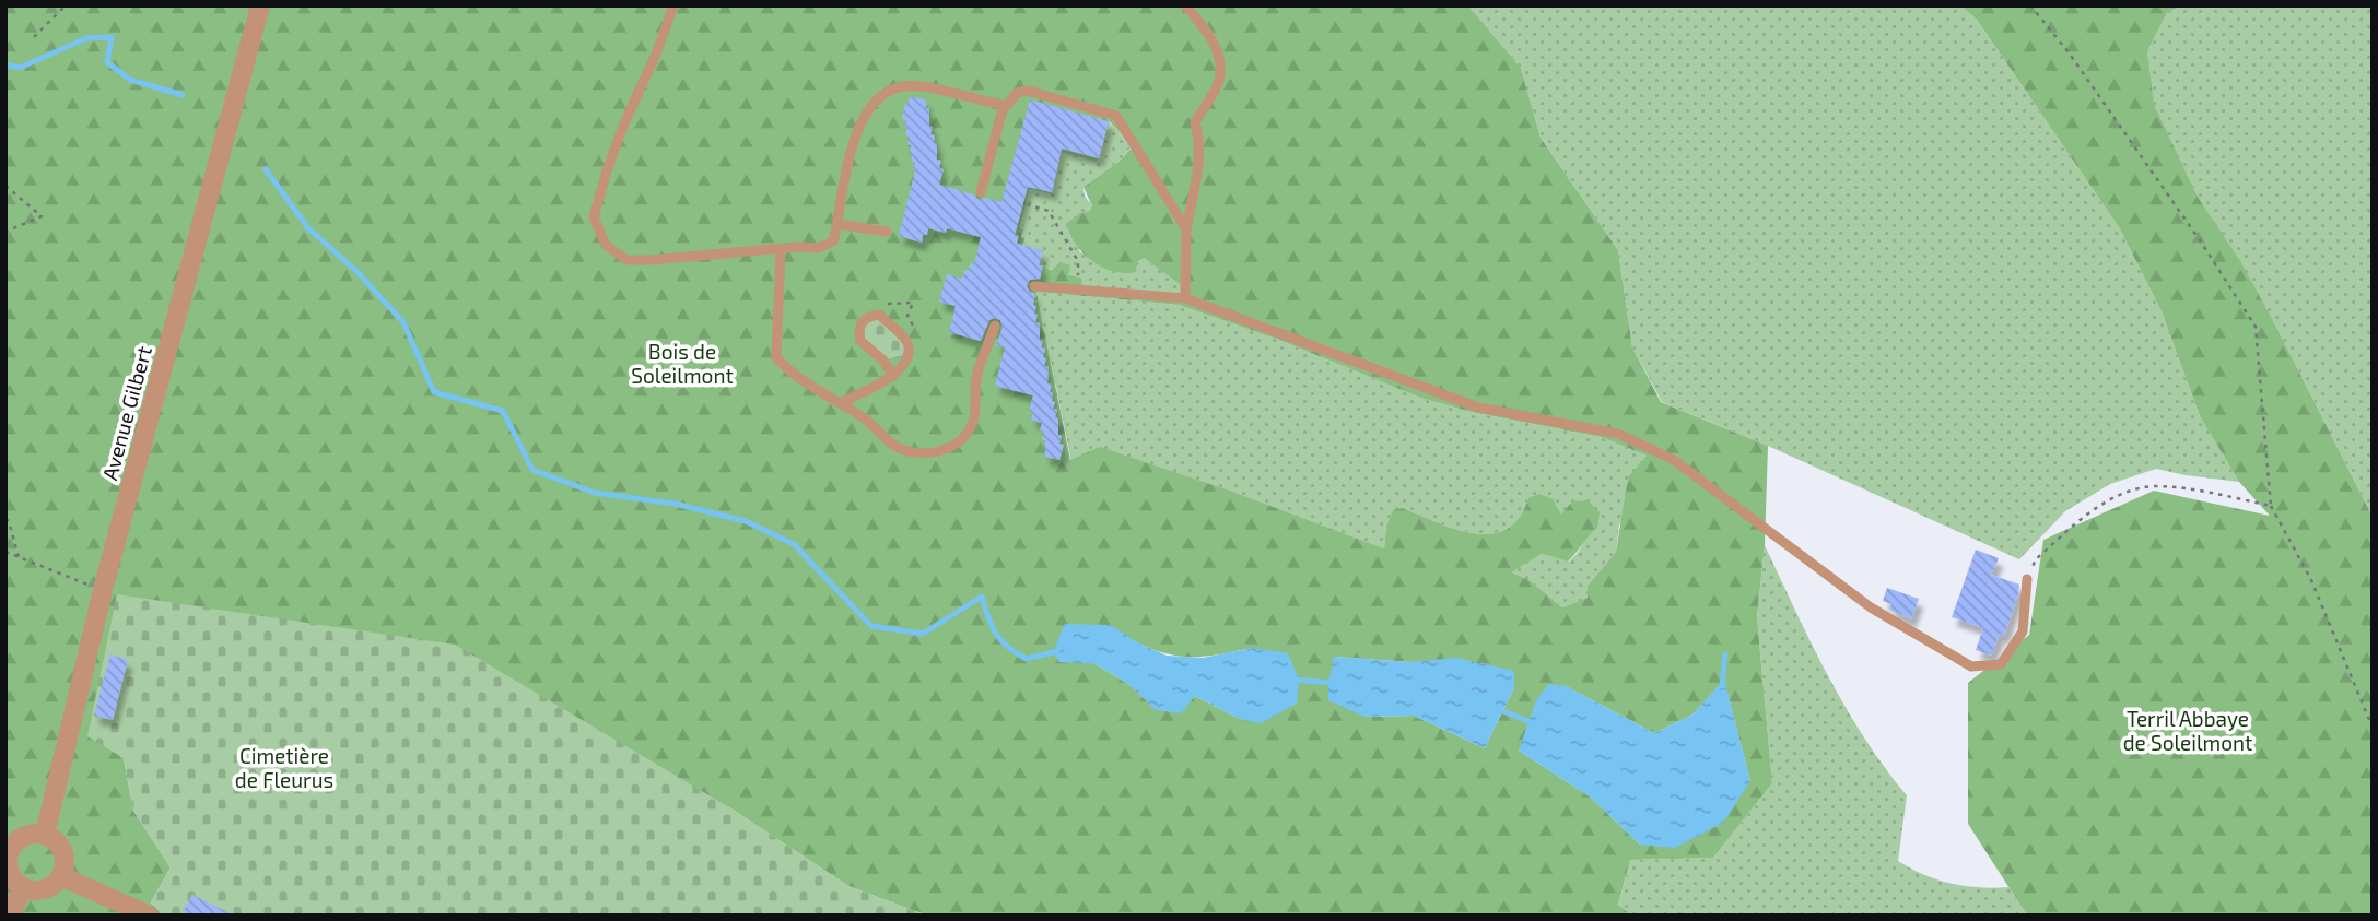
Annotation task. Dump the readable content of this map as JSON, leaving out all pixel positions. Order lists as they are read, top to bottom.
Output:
{
  "streets": {
    "street": ["Avenue Gilbert"]
  },
  "parks": ["Bois de Soleilmont", "Terril Abbaye de Soleilmont", "Cimetière de Fleurus"]
}
